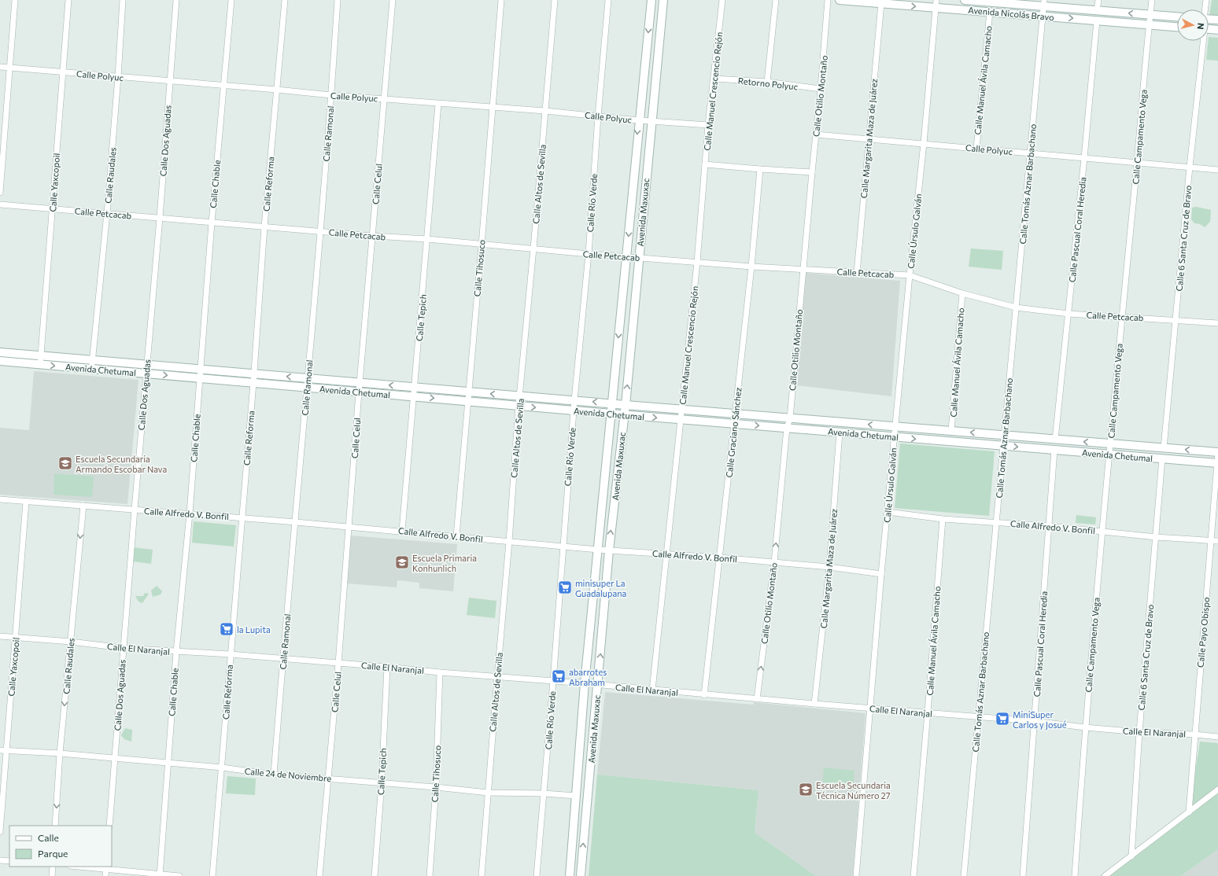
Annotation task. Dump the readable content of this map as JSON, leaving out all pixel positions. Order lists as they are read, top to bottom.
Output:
{
  "streets": {
    "main road": ["Avenida Nicolás Bravo", "Avenida Maxuxac", "Avenida Chetumal"],
    "street": [
      "Calle Polyuc",
      "Calle Manuel Ávila Camacho",
      "Retorno Polyuc",
      "Calle Manuel Crescencio Rejón",
      "Calle Otilio Montaño",
      "Calle Ramonal",
      "Calle Campamento Vega",
      "Calle Margarita Maza de Juárez",
      "Calle Dos Aguadas",
      "Calle Raudales",
      "Calle Yaxcopoil",
      "Calle Chable",
      "Calle Reforma",
      "Calle Celul",
      "Calle Altos de Sevilla",
      "Calle Tomás Aznar Barbachano",
      "Calle Río Verde",
      "Calle Petcacab",
      "Calle Pascual Coral Heredia",
      "Calle Úrsulo Galván",
      "Calle 6 Santa Cruz de Bravo",
      "Calle Tihosuco",
      "Calle Tepich",
      "Calle Graciano Sánchez",
      "Calle Alfredo V. Bonfil",
      "Calle Payo Obispo",
      "Calle El Naranjal",
      "Calle 24 de Noviembre"
    ]
  },
  "crossings": [
    ["Avenida Nicolás Bravo", "Calle Manuel Ávila Camacho"],
    ["Avenida Nicolás Bravo", "Calle Campamento Vega"],
    ["Avenida Nicolás Bravo", "Calle Margarita Maza de Juárez"],
    ["Avenida Nicolás Bravo", "Calle Tomás Aznar Barbachano"],
    ["Avenida Nicolás Bravo", "Calle Pascual Coral Heredia"],
    ["Avenida Nicolás Bravo", "Calle Úrsulo Galván"],
    ["Calle Polyuc", "Calle Manuel Ávila Camacho"],
    ["Calle Polyuc", "Calle Manuel Crescencio Rejón"],
    ["Calle Polyuc", "Calle Otilio Montaño"],
    ["Calle Polyuc", "Calle Ramonal"],
    ["Calle Polyuc", "Calle Campamento Vega"],
    ["Calle Polyuc", "Calle Margarita Maza de Juárez"],
    ["Calle Polyuc", "Calle Dos Aguadas"],
    ["Calle Polyuc", "Calle Raudales"],
    ["Calle Polyuc", "Calle Yaxcopoil"],
    ["Calle Polyuc", "Calle Chable"],
    ["Calle Polyuc", "Calle Reforma"],
    ["Calle Polyuc", "Calle Celul"],
    ["Calle Polyuc", "Calle Altos de Sevilla"],
    ["Calle Polyuc", "Calle Tomás Aznar Barbachano"],
    ["Calle Polyuc", "Calle Río Verde"],
    ["Calle Polyuc", "Avenida Maxuxac"],
    ["Calle Polyuc", "Calle Pascual Coral Heredia"],
    ["Calle Polyuc", "Calle Úrsulo Galván"],
    ["Calle Polyuc", "Calle 6 Santa Cruz de Bravo"],
    ["Calle Polyuc", "Calle Tihosuco"],
    ["Calle Polyuc", "Calle Tepich"],
    ["Calle Manuel Ávila Camacho", "Calle Petcacab"],
    ["Calle Manuel Ávila Camacho", "Avenida Chetumal"],
    ["Calle Manuel Ávila Camacho", "Calle Alfredo V. Bonfil"],
    ["Calle Manuel Ávila Camacho", "Calle El Naranjal"],
    ["Retorno Polyuc", "Calle Manuel Crescencio Rejón"],
    ["Retorno Polyuc", "Calle Otilio Montaño"],
    ["Calle Manuel Crescencio Rejón", "Calle Petcacab"],
    ["Calle Manuel Crescencio Rejón", "Avenida Chetumal"],
    ["Calle Manuel Crescencio Rejón", "Calle Alfredo V. Bonfil"],
    ["Calle Manuel Crescencio Rejón", "Calle El Naranjal"],
    ["Calle Otilio Montaño", "Calle Petcacab"],
    ["Calle Otilio Montaño", "Avenida Chetumal"],
    ["Calle Otilio Montaño", "Calle Alfredo V. Bonfil"],
    ["Calle Otilio Montaño", "Calle El Naranjal"],
    ["Calle Ramonal", "Calle Petcacab"],
    ["Calle Ramonal", "Avenida Chetumal"],
    ["Calle Ramonal", "Calle Alfredo V. Bonfil"],
    ["Calle Ramonal", "Calle El Naranjal"],
    ["Calle Ramonal", "Calle 24 de Noviembre"],
    ["Calle Campamento Vega", "Calle Petcacab"],
    ["Calle Campamento Vega", "Avenida Chetumal"],
    ["Calle Campamento Vega", "Calle Alfredo V. Bonfil"],
    ["Calle Campamento Vega", "Calle El Naranjal"],
    ["Calle Margarita Maza de Juárez", "Calle Petcacab"],
    ["Calle Margarita Maza de Juárez", "Avenida Chetumal"],
    ["Calle Margarita Maza de Juárez", "Calle Alfredo V. Bonfil"],
    ["Calle Margarita Maza de Juárez", "Calle El Naranjal"],
    ["Calle Dos Aguadas", "Calle Petcacab"],
    ["Calle Dos Aguadas", "Avenida Chetumal"],
    ["Calle Dos Aguadas", "Calle Alfredo V. Bonfil"],
    ["Calle Dos Aguadas", "Calle El Naranjal"],
    ["Calle Dos Aguadas", "Calle 24 de Noviembre"],
    ["Calle Raudales", "Calle Petcacab"],
    ["Calle Raudales", "Avenida Chetumal"],
    ["Calle Raudales", "Calle Alfredo V. Bonfil"],
    ["Calle Raudales", "Calle El Naranjal"],
    ["Calle Raudales", "Calle 24 de Noviembre"],
    ["Calle Yaxcopoil", "Calle Petcacab"],
    ["Calle Yaxcopoil", "Avenida Chetumal"],
    ["Calle Yaxcopoil", "Calle Alfredo V. Bonfil"],
    ["Calle Yaxcopoil", "Calle El Naranjal"],
    ["Calle Yaxcopoil", "Calle 24 de Noviembre"],
    ["Calle Chable", "Calle Petcacab"],
    ["Calle Chable", "Avenida Chetumal"],
    ["Calle Chable", "Calle Alfredo V. Bonfil"],
    ["Calle Chable", "Calle El Naranjal"],
    ["Calle Chable", "Calle 24 de Noviembre"],
    ["Calle Reforma", "Calle Petcacab"],
    ["Calle Reforma", "Avenida Chetumal"],
    ["Calle Reforma", "Calle Alfredo V. Bonfil"],
    ["Calle Reforma", "Calle El Naranjal"],
    ["Calle Reforma", "Calle 24 de Noviembre"],
    ["Calle Celul", "Calle Petcacab"],
    ["Calle Celul", "Avenida Chetumal"],
    ["Calle Celul", "Calle Alfredo V. Bonfil"],
    ["Calle Celul", "Calle El Naranjal"],
    ["Calle Celul", "Calle 24 de Noviembre"],
    ["Calle Altos de Sevilla", "Calle Petcacab"],
    ["Calle Altos de Sevilla", "Avenida Chetumal"],
    ["Calle Altos de Sevilla", "Calle Alfredo V. Bonfil"],
    ["Calle Altos de Sevilla", "Calle El Naranjal"],
    ["Calle Altos de Sevilla", "Calle 24 de Noviembre"],
    ["Calle Tomás Aznar Barbachano", "Calle Petcacab"],
    ["Calle Tomás Aznar Barbachano", "Avenida Chetumal"],
    ["Calle Tomás Aznar Barbachano", "Calle Alfredo V. Bonfil"],
    ["Calle Tomás Aznar Barbachano", "Calle El Naranjal"],
    ["Calle Río Verde", "Calle Petcacab"],
    ["Calle Río Verde", "Avenida Chetumal"],
    ["Calle Río Verde", "Calle Alfredo V. Bonfil"],
    ["Calle Río Verde", "Calle El Naranjal"],
    ["Calle Río Verde", "Calle 24 de Noviembre"],
    ["Avenida Maxuxac", "Calle Petcacab"],
    ["Avenida Maxuxac", "Avenida Chetumal"],
    ["Avenida Maxuxac", "Calle Alfredo V. Bonfil"],
    ["Avenida Maxuxac", "Calle El Naranjal"],
    ["Avenida Maxuxac", "Calle 24 de Noviembre"],
    ["Calle Petcacab", "Calle Pascual Coral Heredia"],
    ["Calle Petcacab", "Calle Úrsulo Galván"],
    ["Calle Petcacab", "Calle 6 Santa Cruz de Bravo"],
    ["Calle Petcacab", "Calle Tihosuco"],
    ["Calle Petcacab", "Calle Tepich"],
    ["Calle Petcacab", "Calle Graciano Sánchez"],
    ["Calle Pascual Coral Heredia", "Avenida Chetumal"],
    ["Calle Pascual Coral Heredia", "Calle Alfredo V. Bonfil"],
    ["Calle Pascual Coral Heredia", "Calle El Naranjal"],
    ["Calle Úrsulo Galván", "Avenida Chetumal"],
    ["Calle Úrsulo Galván", "Calle Alfredo V. Bonfil"],
    ["Calle Úrsulo Galván", "Calle El Naranjal"],
    ["Calle 6 Santa Cruz de Bravo", "Avenida Chetumal"],
    ["Calle 6 Santa Cruz de Bravo", "Calle Alfredo V. Bonfil"],
    ["Calle 6 Santa Cruz de Bravo", "Calle El Naranjal"],
    ["Calle Tihosuco", "Avenida Chetumal"],
    ["Calle Tihosuco", "Calle Alfredo V. Bonfil"],
    ["Calle Tihosuco", "Calle El Naranjal"],
    ["Calle Tihosuco", "Calle 24 de Noviembre"],
    ["Calle Tepich", "Avenida Chetumal"],
    ["Calle Tepich", "Calle Alfredo V. Bonfil"],
    ["Calle Tepich", "Calle El Naranjal"],
    ["Calle Tepich", "Calle 24 de Noviembre"],
    ["Avenida Chetumal", "Calle Graciano Sánchez"],
    ["Avenida Chetumal", "Calle Payo Obispo"],
    ["Calle Graciano Sánchez", "Calle Alfredo V. Bonfil"],
    ["Calle Graciano Sánchez", "Calle El Naranjal"],
    ["Calle Alfredo V. Bonfil", "Calle Payo Obispo"],
    ["Calle Payo Obispo", "Calle El Naranjal"]
  ],
  "one_way": ["Calle Otilio Montaño", "Calle Raudales"],
  "places": {
    "school or university": ["Escuela Secundaria Armando Escobar Nava", "Escuela Primaria Konhunlich", "Escuela Secundaria Técnica Número 27"],
    "supermarket": [
      "minisuper La Guadalupana",
      "la Lupita",
      "abarrotes Abraham",
      "MiniSuper Carlos y Josué"
    ]
  },
  "legend": ["Calle", "Parque"],
  "north": "right"
}
